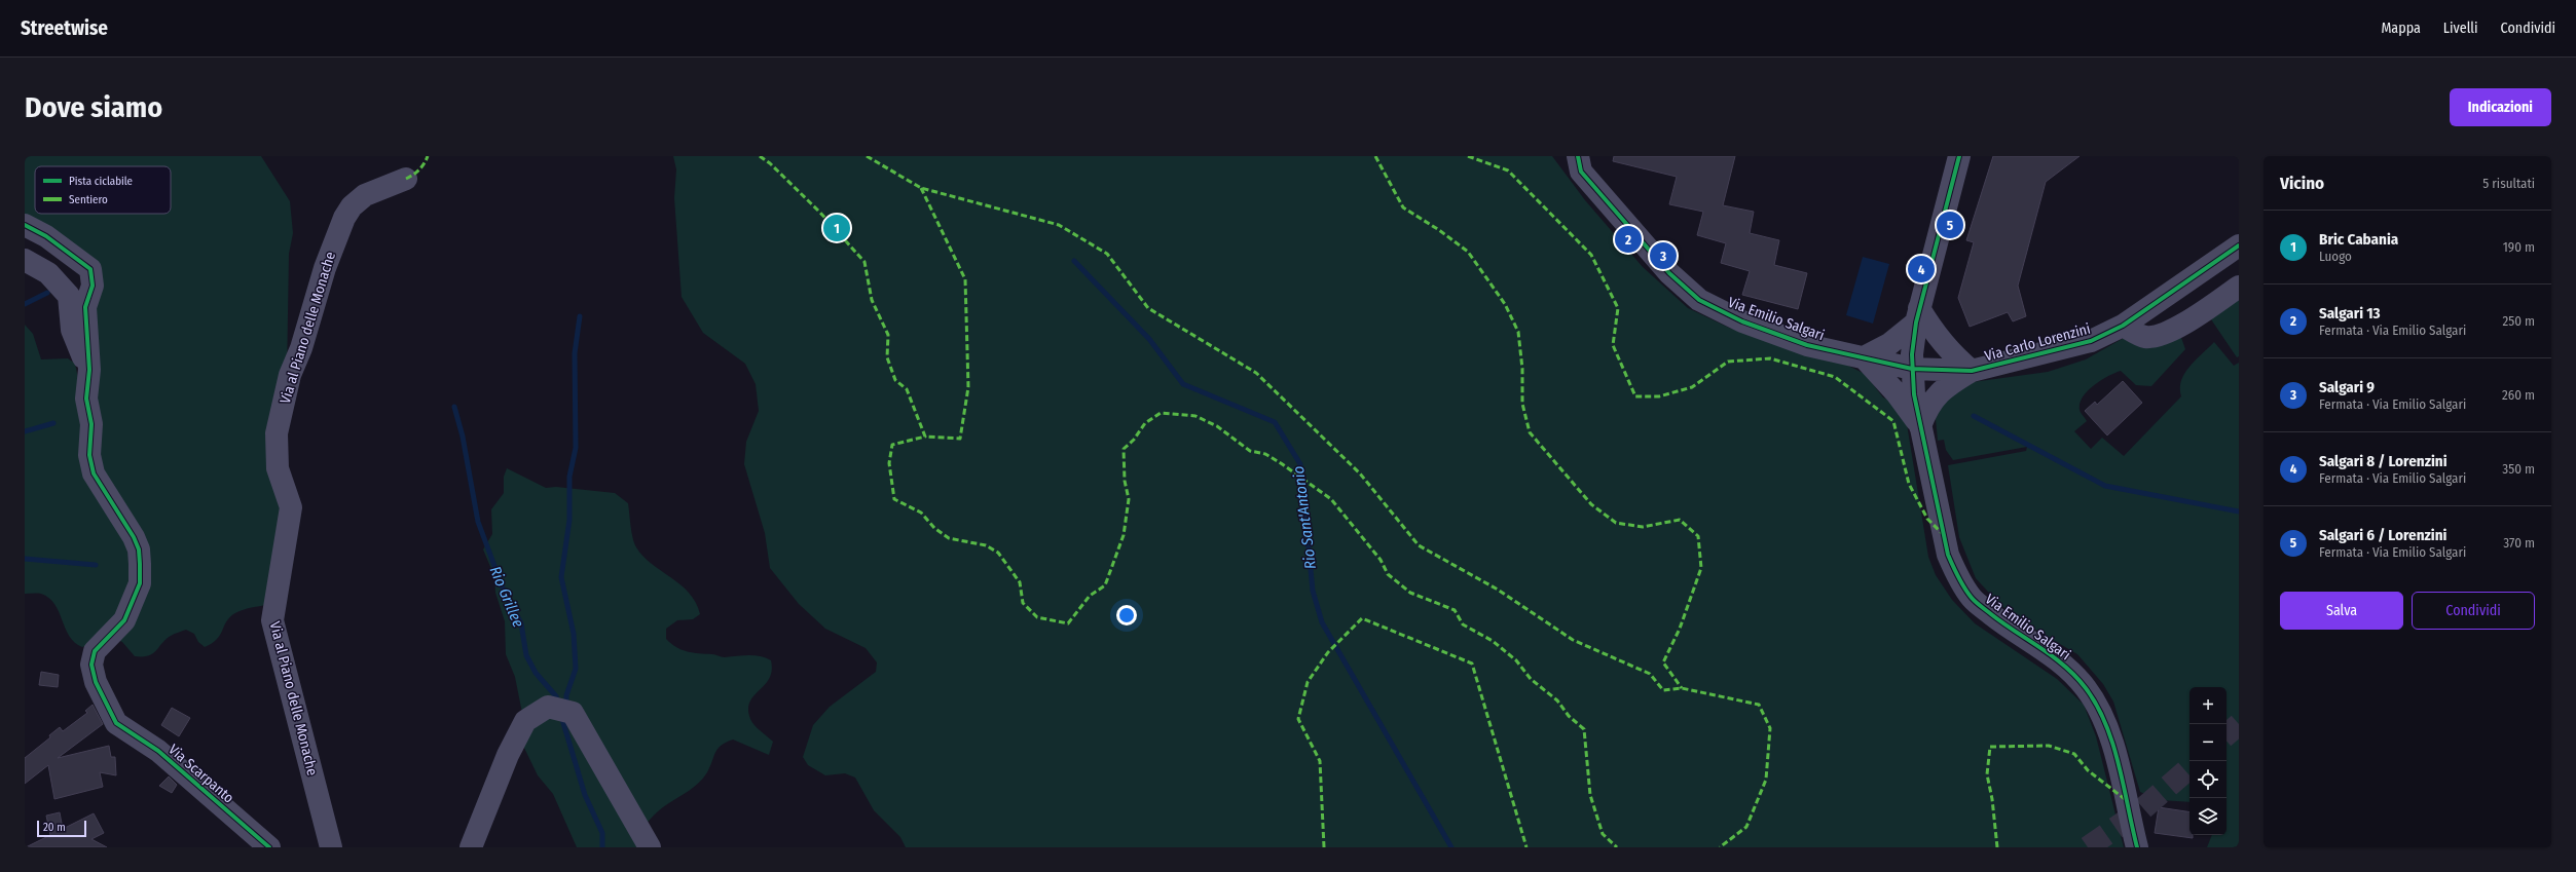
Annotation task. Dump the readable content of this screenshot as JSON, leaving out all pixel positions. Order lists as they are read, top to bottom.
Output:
{
  "streets": {
    "street": [
      "Via Emilio Salgari",
      "Via al Piano delle Monache",
      "Via Carlo Lorenzini",
      "Via Scarpanto"
    ]
  },
  "crossings": [
    ["Via Emilio Salgari", "Via Carlo Lorenzini"]
  ],
  "water": ["Rio Sant'Antonio", "Rio Grillee"],
  "legend": ["Pista ciclabile", "Sentiero"],
  "scale_bar": "20 m",
  "page": {
    "header": "Streetwise",
    "nav": ["Mappa", "Livelli", "Condividi"],
    "buttons": [
      "Indicazioni",
      ["Salva", "Condividi"]
    ],
    "title": "Dove siamo",
    "heading": ["Vicino", "5 risultati"],
    "pins": [
      "5",
      "1",
      "2",
      "3",
      "4"
    ],
    "list": [
      {
        "mark": "1",
        "name": "Bric Cabania",
        "note": "Luogo",
        "value": "190 m"
      },
      {
        "mark": "2",
        "name": "Salgari 13",
        "note": "Fermata · Via Emilio Salgari",
        "value": "250 m"
      },
      {
        "mark": "3",
        "name": "Salgari 9",
        "note": "Fermata · Via Emilio Salgari",
        "value": "260 m"
      },
      {
        "mark": "4",
        "name": "Salgari 8 / Lorenzini",
        "note": "Fermata · Via Emilio Salgari",
        "value": "350 m"
      },
      {
        "mark": "5",
        "name": "Salgari 6 / Lorenzini",
        "note": "Fermata · Via Emilio Salgari",
        "value": "370 m"
      }
    ],
    "map_buttons": ["+", "−"],
    "scale": "20 m"
  }
}
